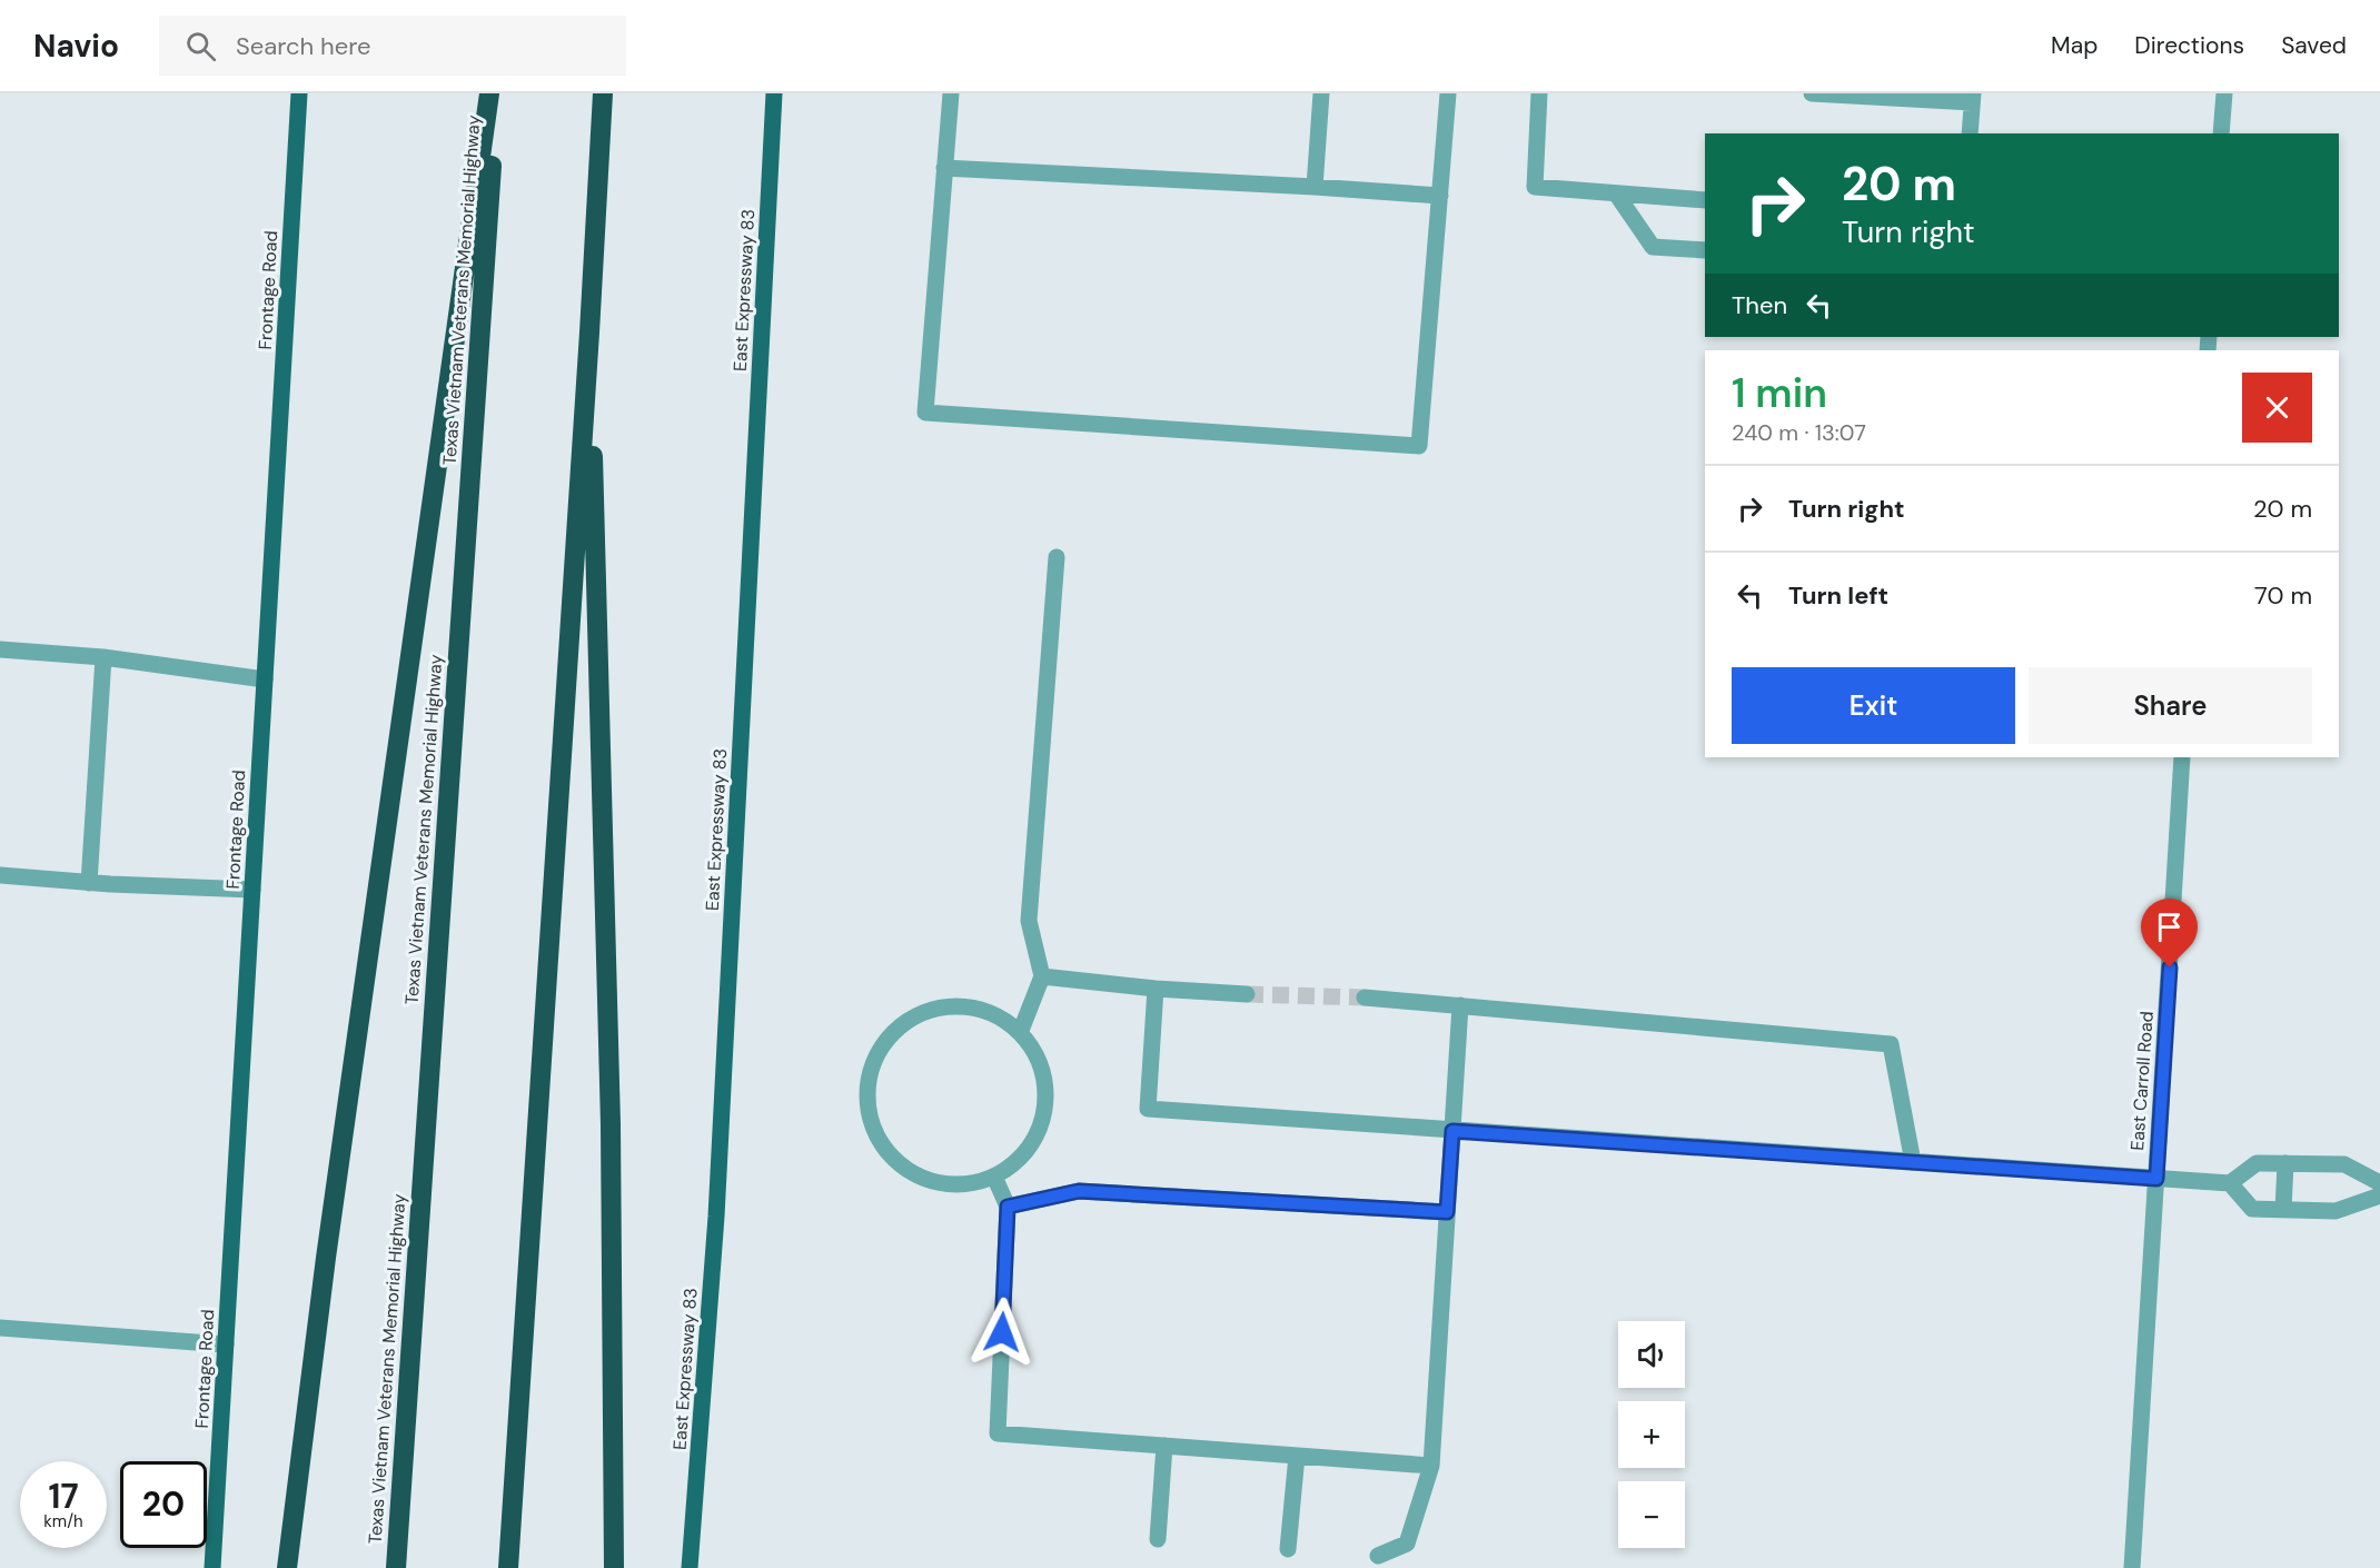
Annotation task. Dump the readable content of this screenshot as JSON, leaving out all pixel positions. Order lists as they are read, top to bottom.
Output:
{
  "streets": {
    "highway": ["Texas Vietnam Veterans Memorial Highway"],
    "main road": ["Frontage Road", "East Expressway 83"],
    "street": ["East Carroll Road"]
  },
  "page": {
    "header": "Navio",
    "search": "Search here",
    "nav": ["Map", "Directions", "Saved"],
    "turn": ["20 m", "Turn right"],
    "then": "Then",
    "heading": ["1 min", "240 m · 13:07"],
    "list": [
      {
        "name": "Turn right",
        "value": "20 m"
      },
      {
        "name": "Turn left",
        "value": "70 m"
      }
    ],
    "buttons": ["Exit", "Share"],
    "map_buttons": ["+", "−"],
    "speed": "17 km/h",
    "limit": "20"
  }
}
